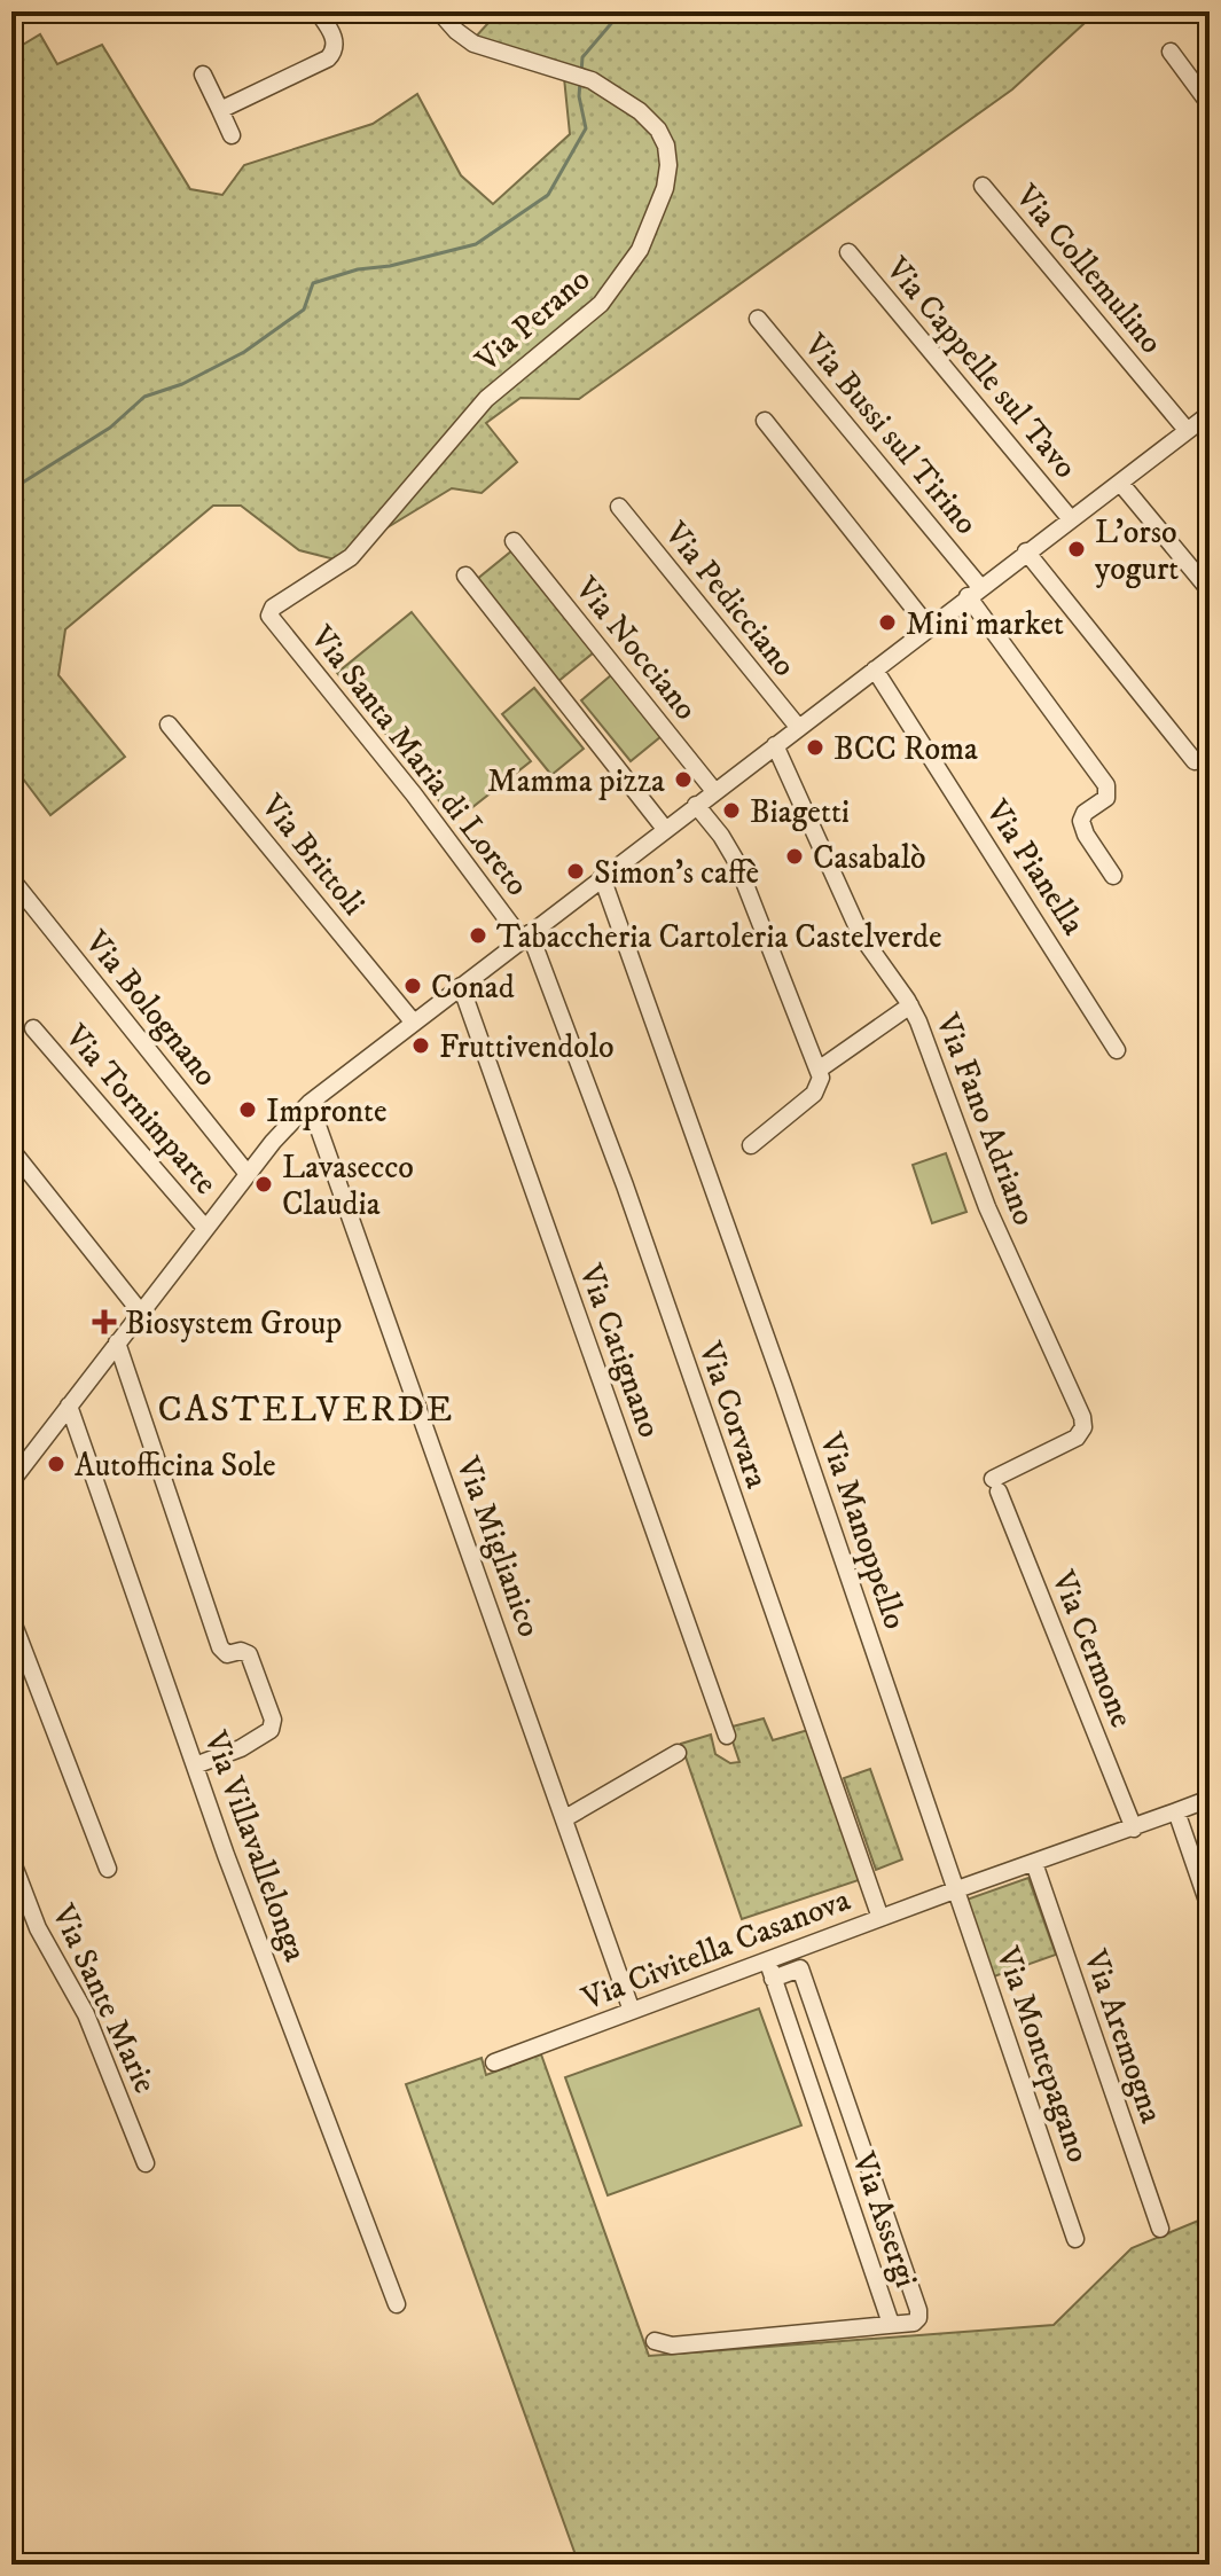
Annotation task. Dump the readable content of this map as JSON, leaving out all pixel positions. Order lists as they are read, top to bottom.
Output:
{
  "streets": {
    "street": [
      "Via Collemulino",
      "Via Perano",
      "Via Cappelle sul Tavo",
      "Via Bussi sul Tirino",
      "Via Pedicciano",
      "Via Nocciano",
      "Via Santa Maria di Loreto",
      "Via Brittoli",
      "Via Pianella",
      "Via Bolognano",
      "Via Tornimparte",
      "Via Fano Adriano",
      "Via Catignano",
      "Via Corvara",
      "Via Manoppello",
      "Via Miglianico",
      "Via Cermone",
      "Via Villavallelonga",
      "Via Civitella Casanova",
      "Via Sante Marie",
      "Via Aremogna",
      "Via Montepagano",
      "Via Assergi"
    ]
  },
  "crossings": [
    ["Via Perano", "Via Santa Maria di Loreto"],
    ["Via Santa Maria di Loreto", "Via Corvara"],
    ["Via Fano Adriano", "Via Cermone"],
    ["Via Corvara", "Via Civitella Casanova"],
    ["Via Manoppello", "Via Civitella Casanova"],
    ["Via Manoppello", "Via Montepagano"],
    ["Via Miglianico", "Via Civitella Casanova"],
    ["Via Civitella Casanova", "Via Montepagano"],
    ["Via Civitella Casanova", "Via Assergi"]
  ],
  "districts": ["CASTELVERDE"],
  "places": {
    "other": [
      "L'orso yogurt",
      "Mini market",
      "BCC Roma",
      "Mamma pizza",
      "Biagetti",
      "Casabalò",
      "Simon's caffè",
      "Tabaccheria Cartoleria Castelverde",
      "Conad",
      "Fruttivendolo",
      "Impronte",
      "Lavasecco Claudia",
      "Autofficina Sole"
    ],
    "health": ["Biosystem Group"]
  }
}
